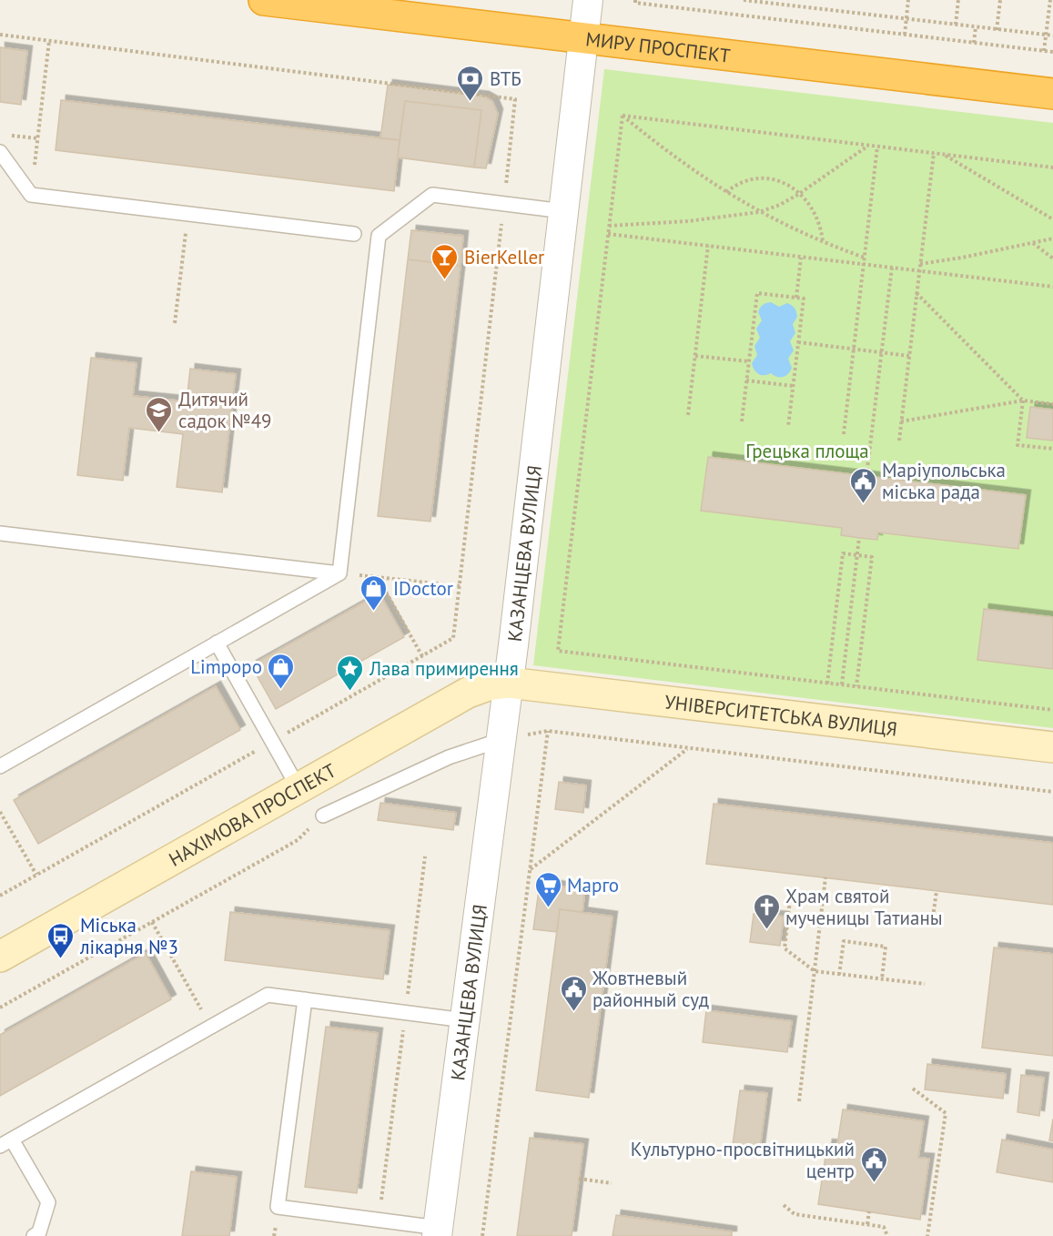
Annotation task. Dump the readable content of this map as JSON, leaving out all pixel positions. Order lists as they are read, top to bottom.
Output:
{
  "streets": {
    "highway": ["МИРУ ПРОСПЕКТ"],
    "main road": ["УНІВЕРСИТЕТСЬКА ВУЛИЦЯ", "НАХІМОВА ПРОСПЕКТ"],
    "street": ["КАЗАНЦЕВА ВУЛИЦЯ"]
  },
  "crossings": [
    ["МИРУ ПРОСПЕКТ", "КАЗАНЦЕВА ВУЛИЦЯ"],
    ["КАЗАНЦЕВА ВУЛИЦЯ", "УНІВЕРСИТЕТСЬКА ВУЛИЦЯ"],
    ["КАЗАНЦЕВА ВУЛИЦЯ", "НАХІМОВА ПРОСПЕКТ"],
    ["УНІВЕРСИТЕТСЬКА ВУЛИЦЯ", "НАХІМОВА ПРОСПЕКТ"]
  ],
  "parks": ["Грецька площа"],
  "places": {
    "bank": ["ВТБ"],
    "bar": ["BierKeller"],
    "school or university": ["Дитячий садок №49"],
    "public building": ["Маріупольська міська рада", "Жовтневый районный суд", "Культурно-просвітницький центр"],
    "shop": ["IDoctor", "Limpopo"],
    "place": ["Лава примирення"],
    "supermarket": ["Марго"],
    "church": ["Храм святой мученицы Татианы"],
    "bus stop": ["Міська лікарня №3"]
  }
}
